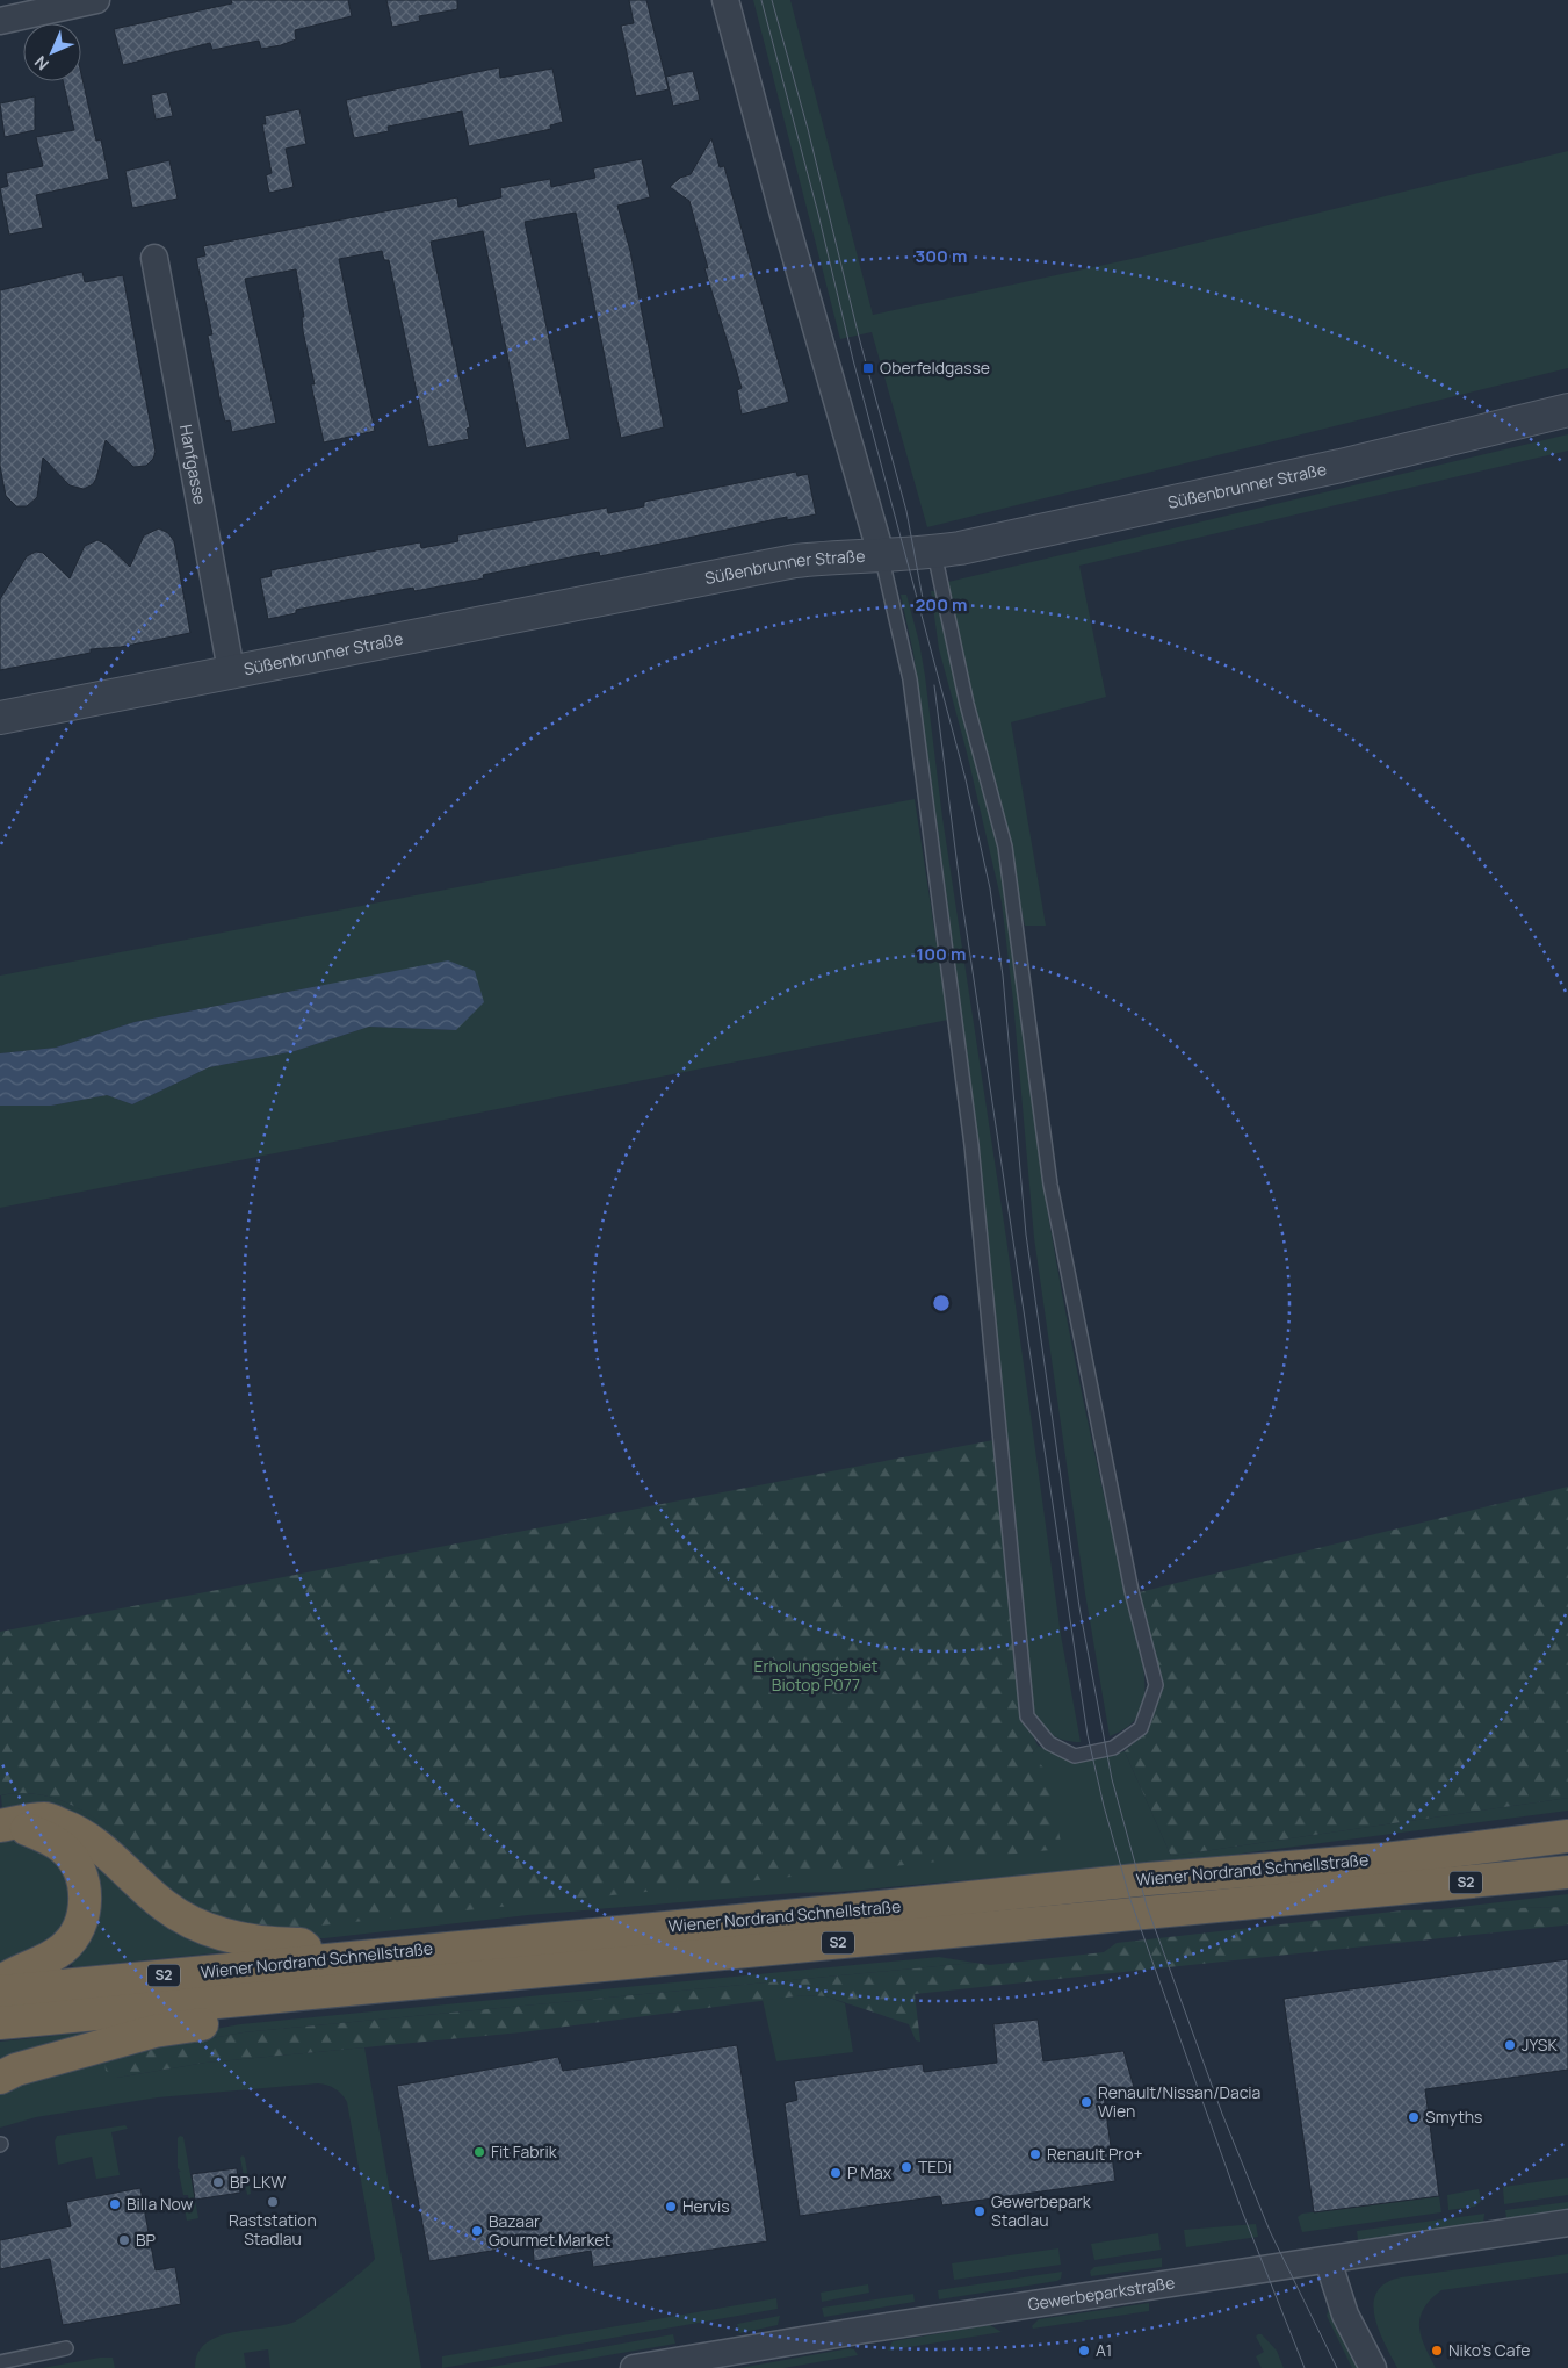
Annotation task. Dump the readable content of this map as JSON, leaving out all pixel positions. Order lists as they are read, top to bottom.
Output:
{
  "streets": {
    "highway": ["Wiener Nordrand Schnellstraße", "S2"],
    "street": ["Hanfgasse", "Süßenbrunner Straße", "Gewerbeparkstraße"]
  },
  "crossings": [
    ["Hanfgasse", "Süßenbrunner Straße"]
  ],
  "parks": ["Erholungsgebiet Biotop P077"],
  "places": {
    "transit": ["Oberfeldgasse"],
    "other": [
      "JYSK",
      "Renault/Nissan/Dacia Wien",
      "Smyths",
      "Fit Fabrik",
      "Renault Pro+",
      "TEDi",
      "P Max",
      "BP LKW",
      "Raststation Stadlau",
      "Billa Now",
      "Hervis",
      "Gewerbepark Stadlau",
      "Bazaar Gourmet Market",
      "BP",
      "A1",
      "Niko's Cafe"
    ]
  },
  "north": "bottom left",
  "rings": ["300 m", "200 m", "100 m"]
}
